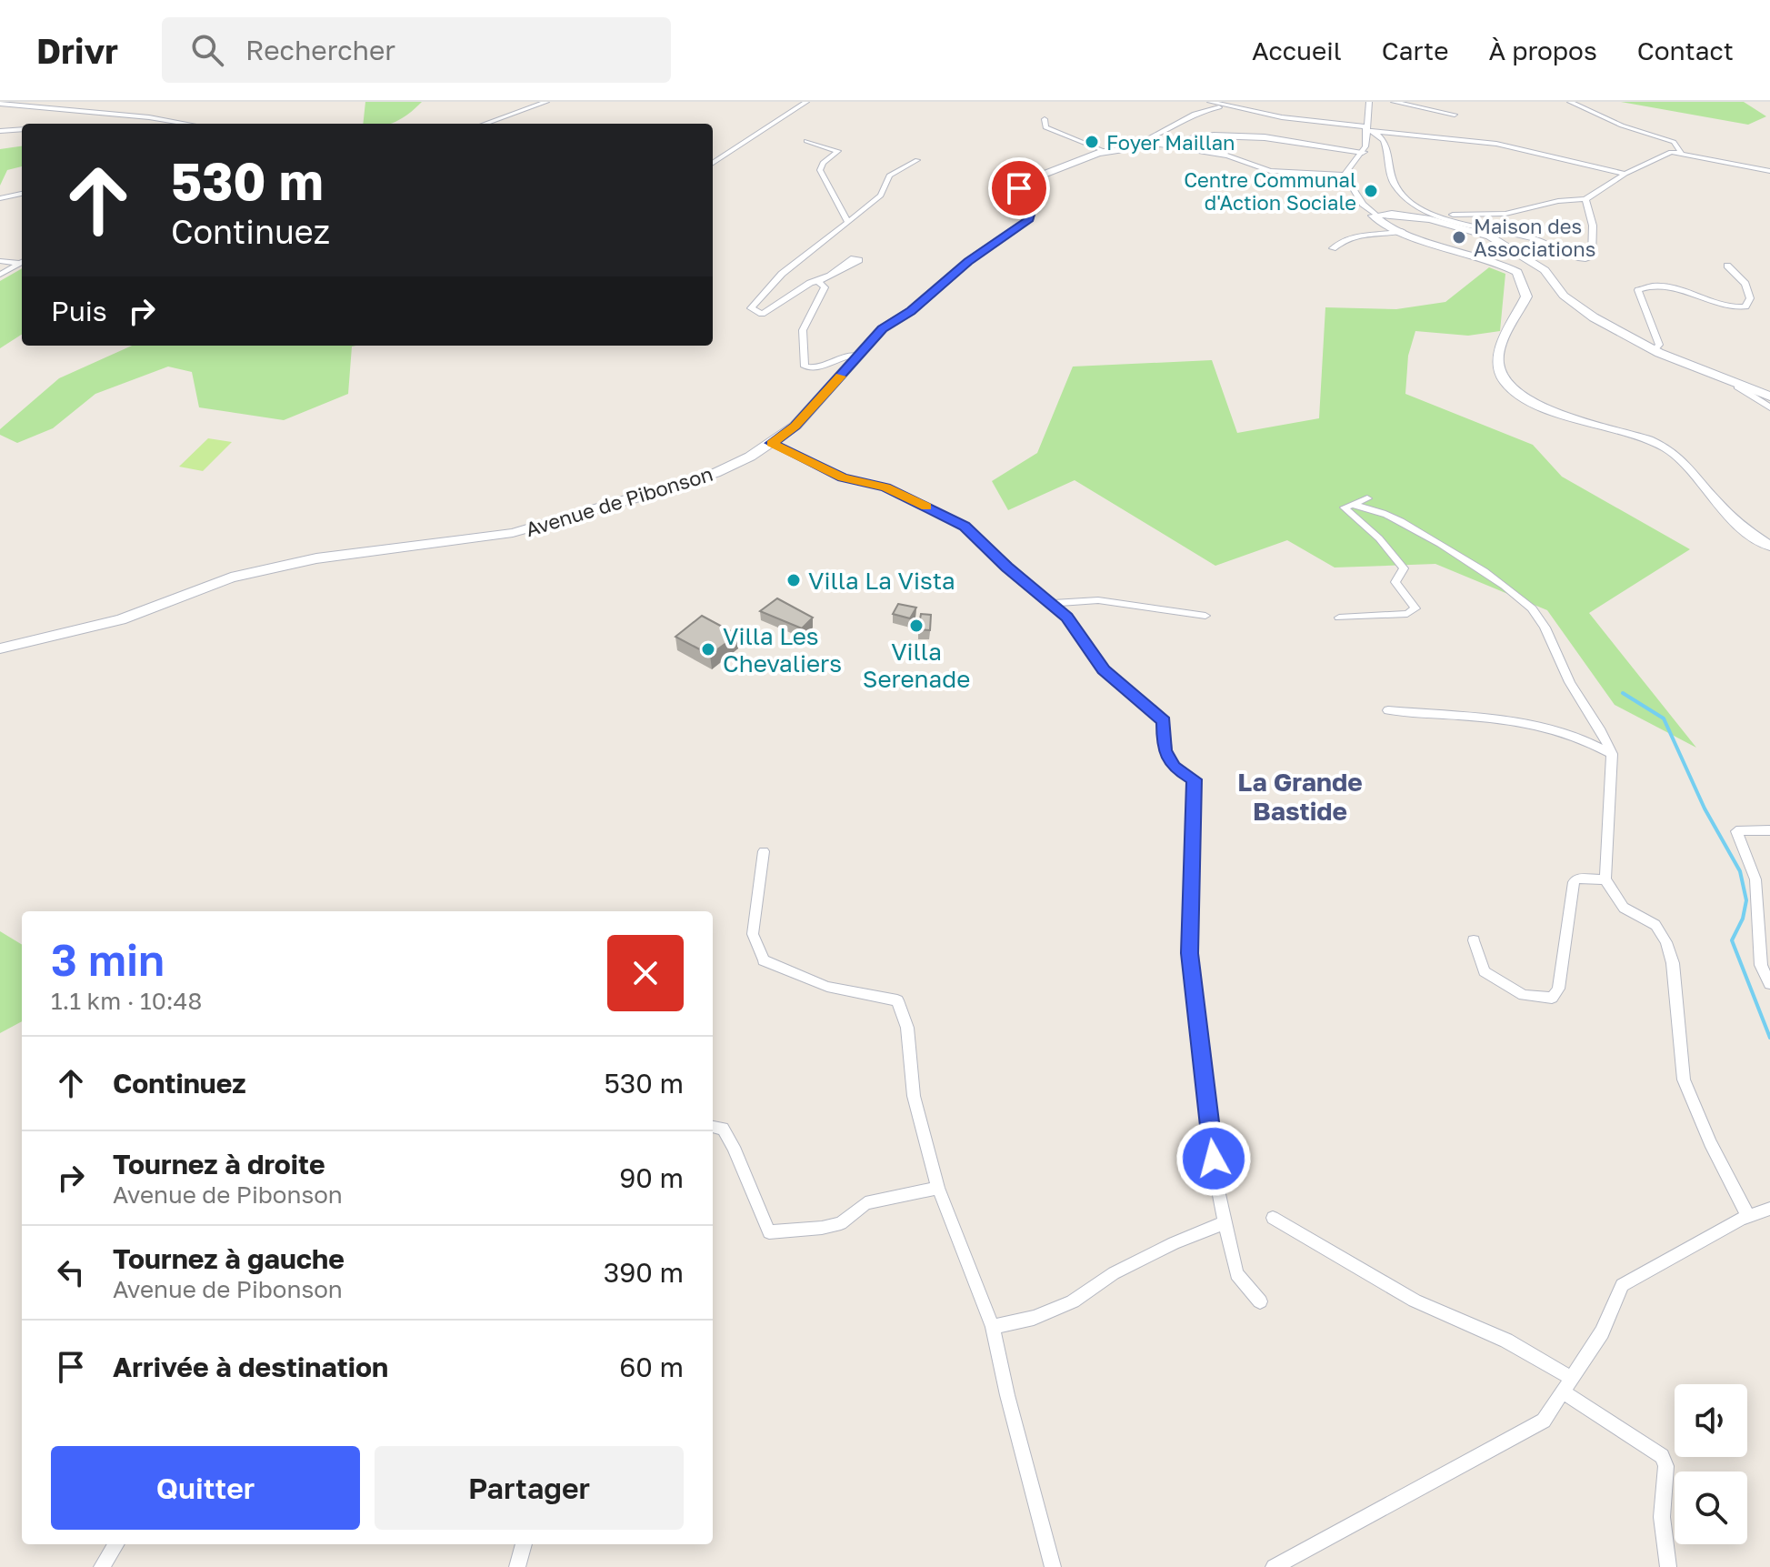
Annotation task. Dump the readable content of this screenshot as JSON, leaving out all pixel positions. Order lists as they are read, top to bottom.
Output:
{
  "streets": {
    "street": ["Avenue de Pibonson"]
  },
  "districts": ["La Grande Bastide"],
  "places": [
    "Foyer Maillan",
    "Centre Communal d'Action Sociale",
    "Maison des Associations",
    "Villa La Vista",
    "Villa Serenade",
    "Villa Les Chevaliers"
  ],
  "page": {
    "header": "Drivr",
    "search": "Rechercher",
    "nav": [
      "Accueil",
      "Carte",
      "À propos",
      "Contact"
    ],
    "turn": ["530 m", "Continuez"],
    "then": "Puis",
    "heading": ["3 min", "1.1 km · 10:48"],
    "list": [
      {
        "name": "Continuez",
        "value": "530 m"
      },
      {
        "name": "Tournez à droite",
        "note": "Avenue de Pibonson",
        "value": "90 m"
      },
      {
        "name": "Tournez à gauche",
        "note": "Avenue de Pibonson",
        "value": "390 m"
      },
      {
        "name": "Arrivée à destination",
        "value": "60 m"
      }
    ],
    "buttons": ["Quitter", "Partager"]
  }
}
